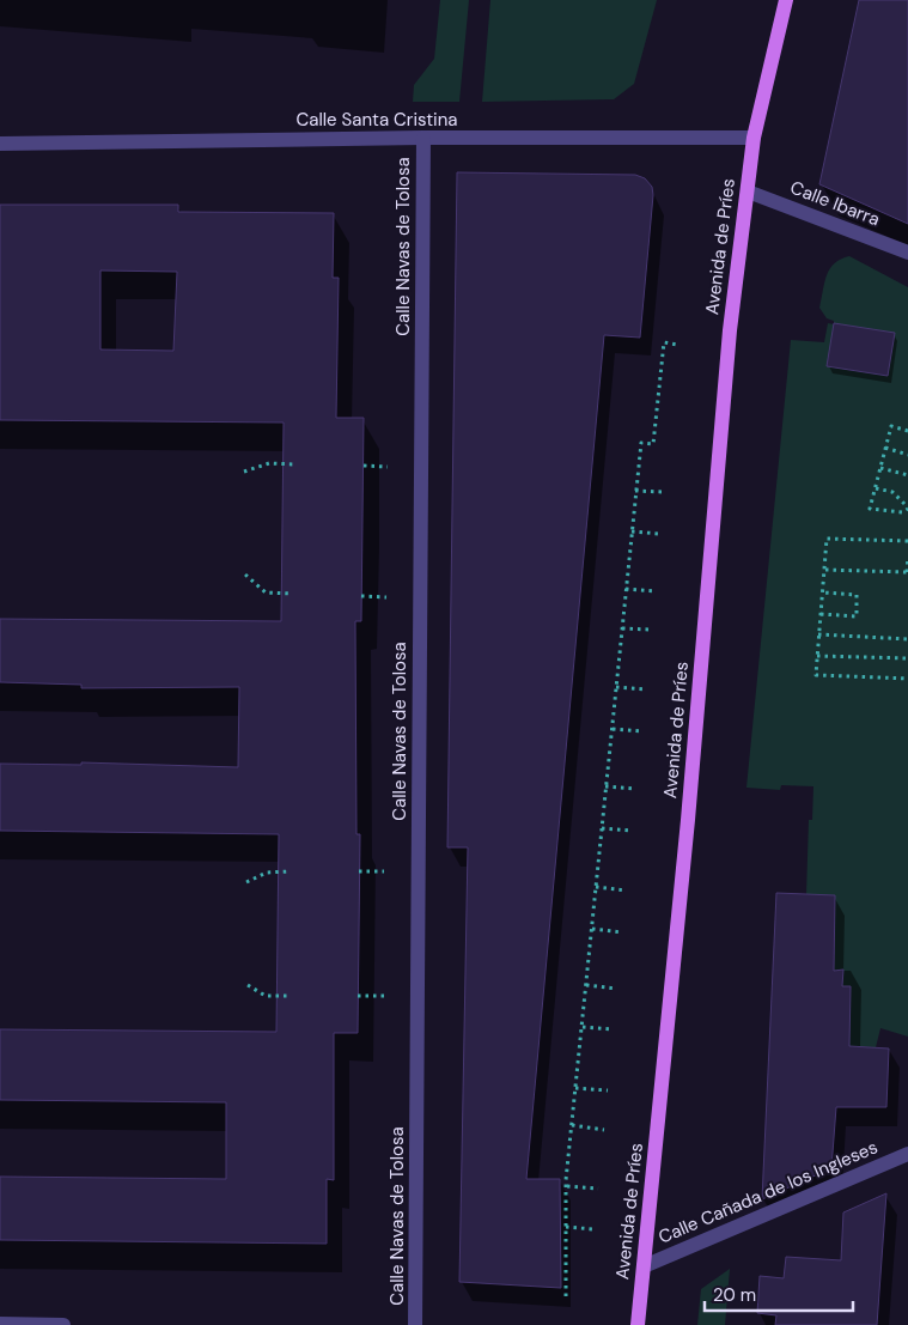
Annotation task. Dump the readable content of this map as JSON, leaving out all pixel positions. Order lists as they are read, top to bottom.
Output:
{
  "streets": {
    "main road": ["Avenida de Príes"],
    "street": [
      "Calle Santa Cristina",
      "Calle Ibarra",
      "Calle Navas de Tolosa",
      "Calle Cañada de los Ingleses"
    ]
  },
  "crossings": [
    ["Calle Santa Cristina", "Calle Navas de Tolosa"],
    ["Calle Santa Cristina", "Avenida de Príes"],
    ["Calle Ibarra", "Avenida de Príes"],
    ["Avenida de Príes", "Calle Cañada de los Ingleses"]
  ],
  "scale_bar": "20 m"
}
